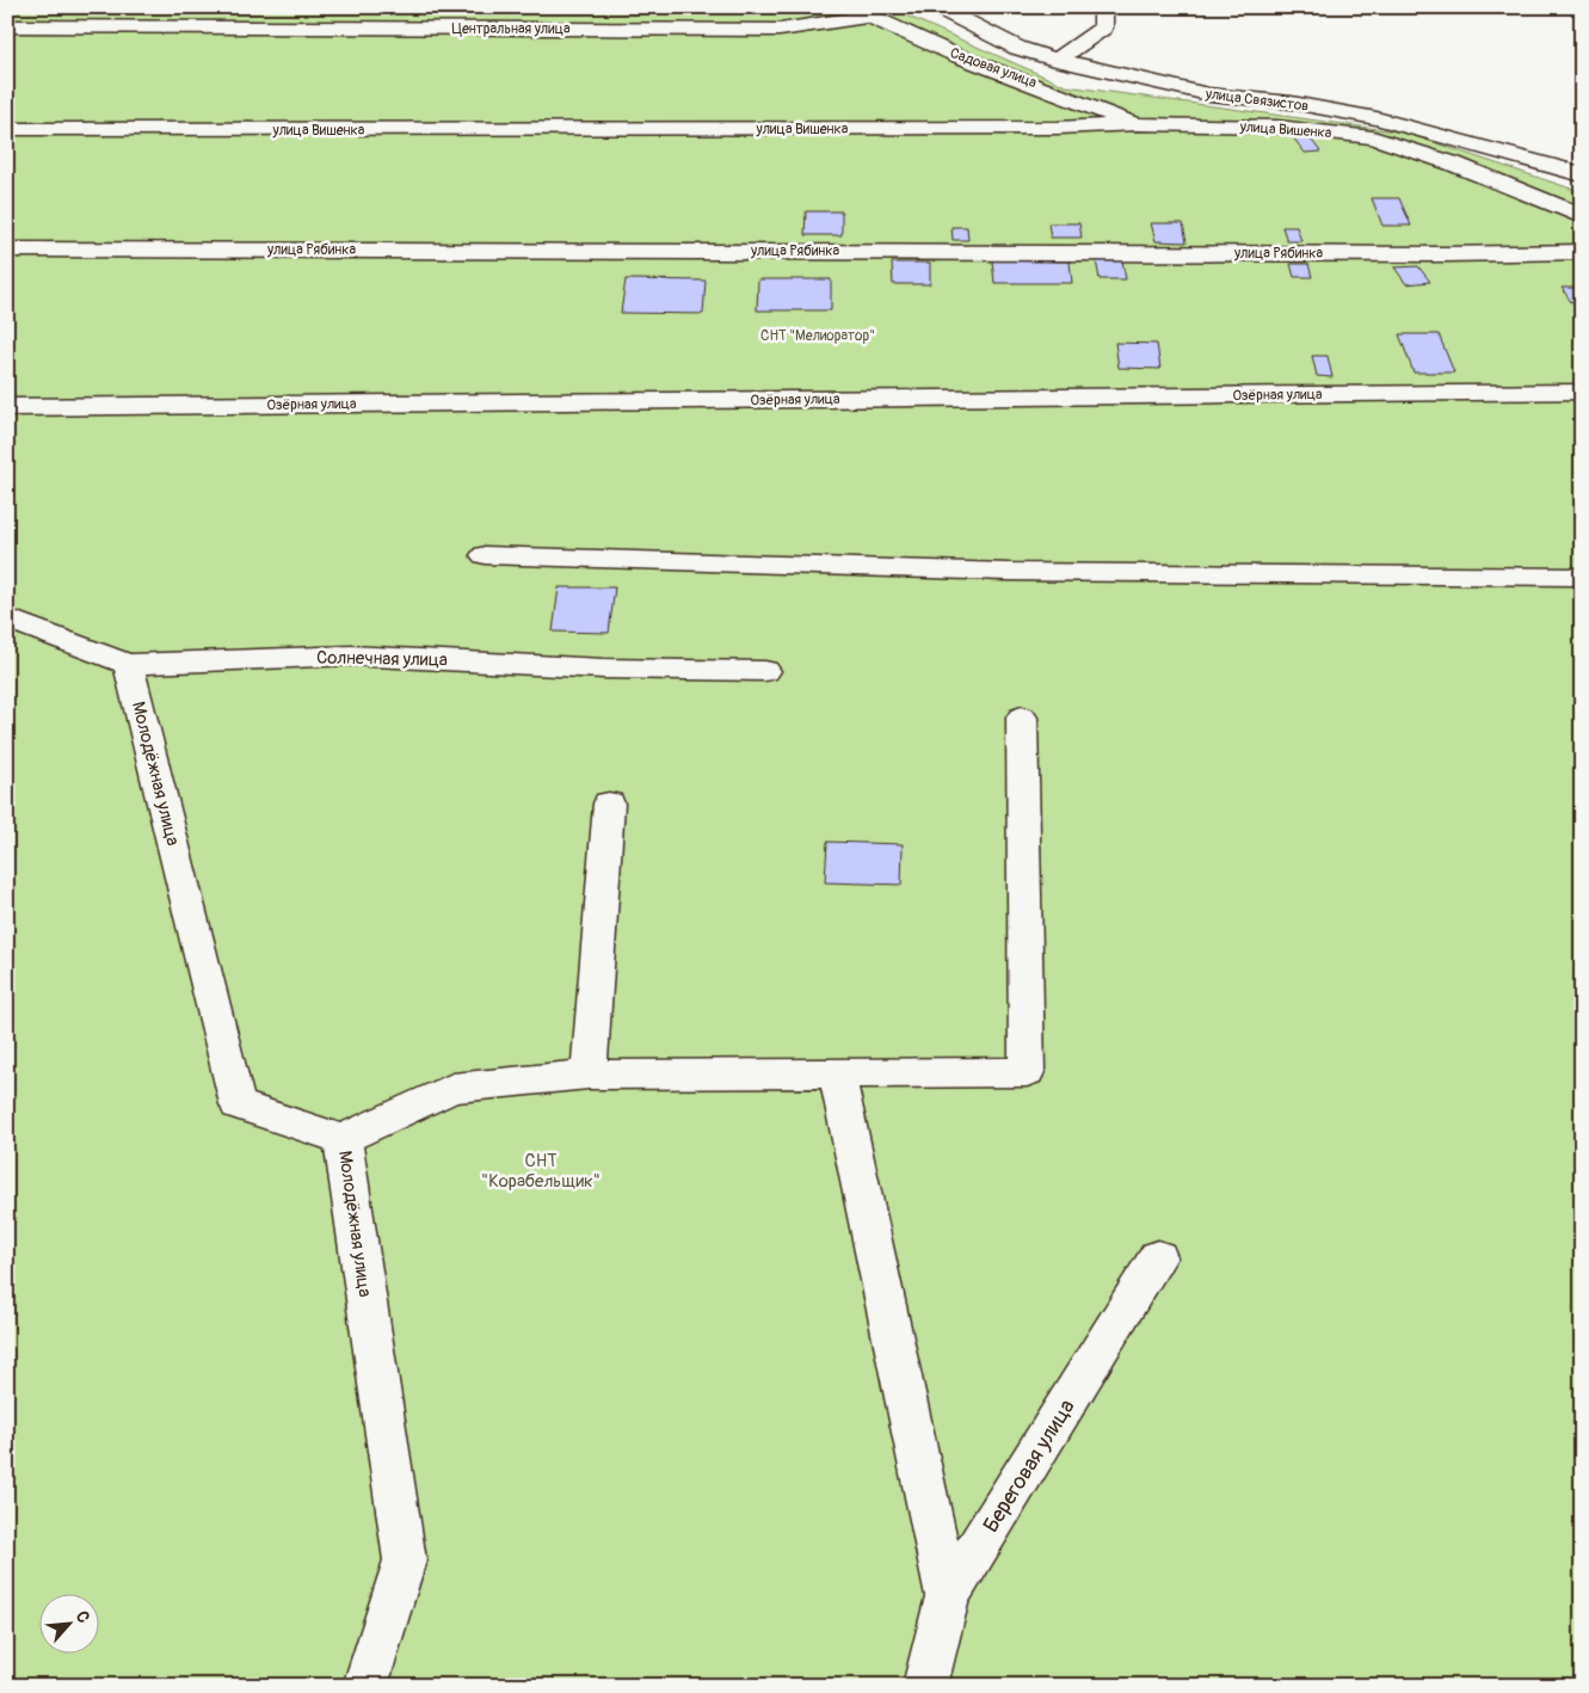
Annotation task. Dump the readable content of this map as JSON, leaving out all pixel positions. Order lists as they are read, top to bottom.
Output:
{
  "streets": {
    "street": [
      "Центральная улица",
      "Садовая улица",
      "улица Связистов",
      "улица Вишенка",
      "улица Рябинка",
      "Озёрная улица",
      "Солнечная улица",
      "Молодёжная улица",
      "Береговая улица"
    ]
  },
  "crossings": [
    ["Центральная улица", "Садовая улица"],
    ["Садовая улица", "улица Вишенка"],
    ["Солнечная улица", "Молодёжная улица"]
  ],
  "parks": ["СНТ \"Мелиоратор\"", "СНТ \"Корабельщик\""],
  "north": "top right"
}
